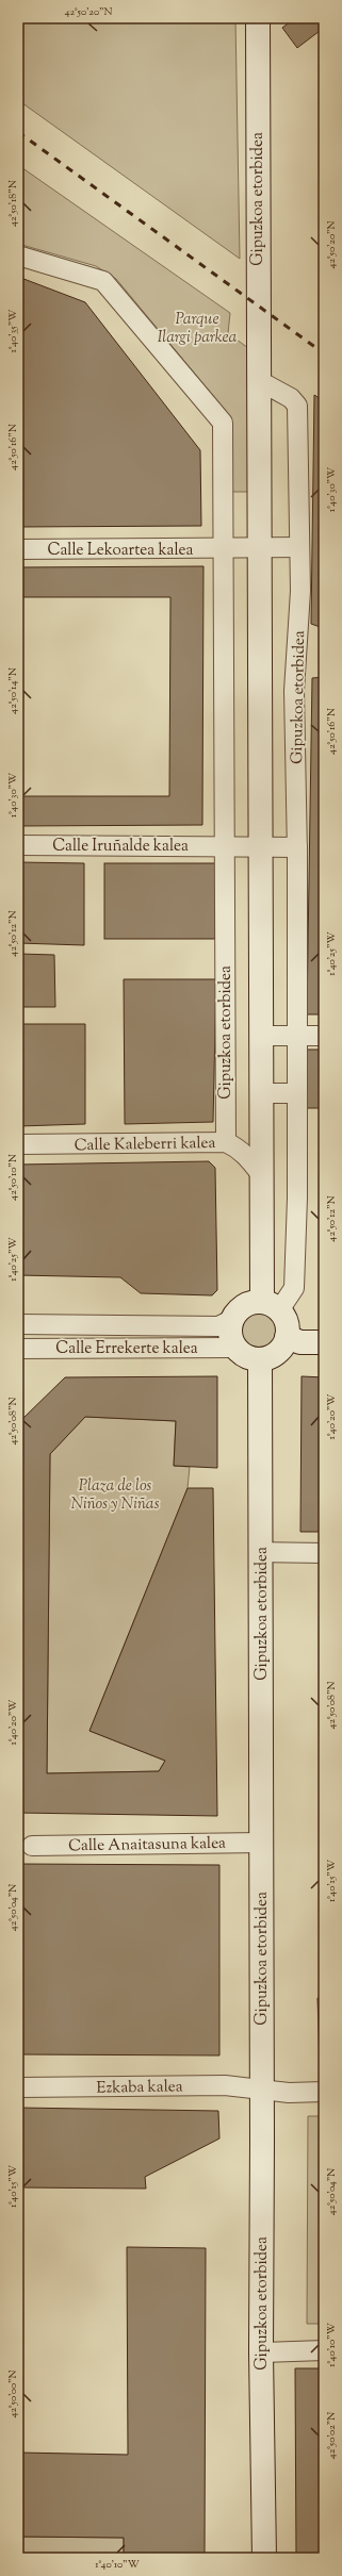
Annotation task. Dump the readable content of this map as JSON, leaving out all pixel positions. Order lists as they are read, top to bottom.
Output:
{
  "streets": {
    "main road": ["Gipuzkoa etorbidea"],
    "street": [
      "Calle Lekoartea kalea",
      "Calle Iruñalde kalea",
      "Calle Kaleberri kalea",
      "Calle Errekerte kalea",
      "Calle Anaitasuna kalea",
      "Ezkaba kalea"
    ]
  },
  "crossings": [
    ["Gipuzkoa etorbidea", "Calle Lekoartea kalea"],
    ["Gipuzkoa etorbidea", "Calle Iruñalde kalea"],
    ["Gipuzkoa etorbidea", "Calle Kaleberri kalea"],
    ["Gipuzkoa etorbidea", "Calle Errekerte kalea"],
    ["Gipuzkoa etorbidea", "Calle Anaitasuna kalea"],
    ["Gipuzkoa etorbidea", "Ezkaba kalea"]
  ],
  "parks": ["Parque Ilargi parkea", "Plaza de los Niños y Niñas"],
  "coordinates": [
    "42°50'20\"N",
    "42°50'18\"N",
    "1°40'35\"W",
    "42°50'16\"N",
    "1°40'30\"W",
    "42°50'14\"N",
    "42°50'12\"N",
    "1°40'25\"W",
    "42°50'10\"N",
    "1°40'20\"W",
    "42°50'08\"N",
    "1°40'15\"W",
    "42°50'04\"N",
    "1°40'10\"W",
    "42°50'00\"N",
    "42°50'02\"N"
  ]
}
